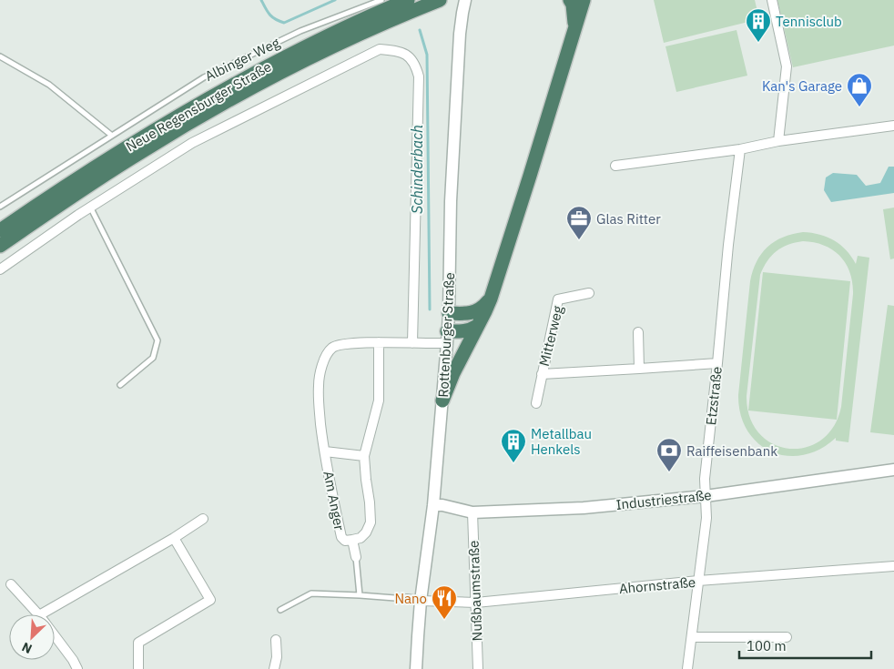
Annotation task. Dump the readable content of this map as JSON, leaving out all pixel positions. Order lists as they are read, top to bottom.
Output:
{
  "streets": {
    "highway": ["Neue Regensburger Straße"],
    "street": [
      "Rottenburger Straße",
      "Mitterweg",
      "Etzstraße",
      "Industriestraße",
      "Am Anger",
      "Ahornstraße",
      "Nußbaumstraße"
    ],
    "lane": ["Albinger Weg"]
  },
  "crossings": [
    ["Rottenburger Straße", "Industriestraße"],
    ["Rottenburger Straße", "Am Anger"],
    ["Rottenburger Straße", "Ahornstraße"],
    ["Mitterweg", "Etzstraße"],
    ["Etzstraße", "Industriestraße"],
    ["Etzstraße", "Ahornstraße"],
    ["Industriestraße", "Nußbaumstraße"],
    ["Ahornstraße", "Nußbaumstraße"]
  ],
  "water": ["Schinderbach"],
  "places": {
    "building": ["Tennisclub", "Metallbau Henkels"],
    "shop": ["Kan's Garage"],
    "office": ["Glas Ritter"],
    "bank": ["Raiffeisenbank"],
    "restaurant": ["Nano"]
  },
  "scale_bar": "100 m",
  "north": "bottom left"
}
